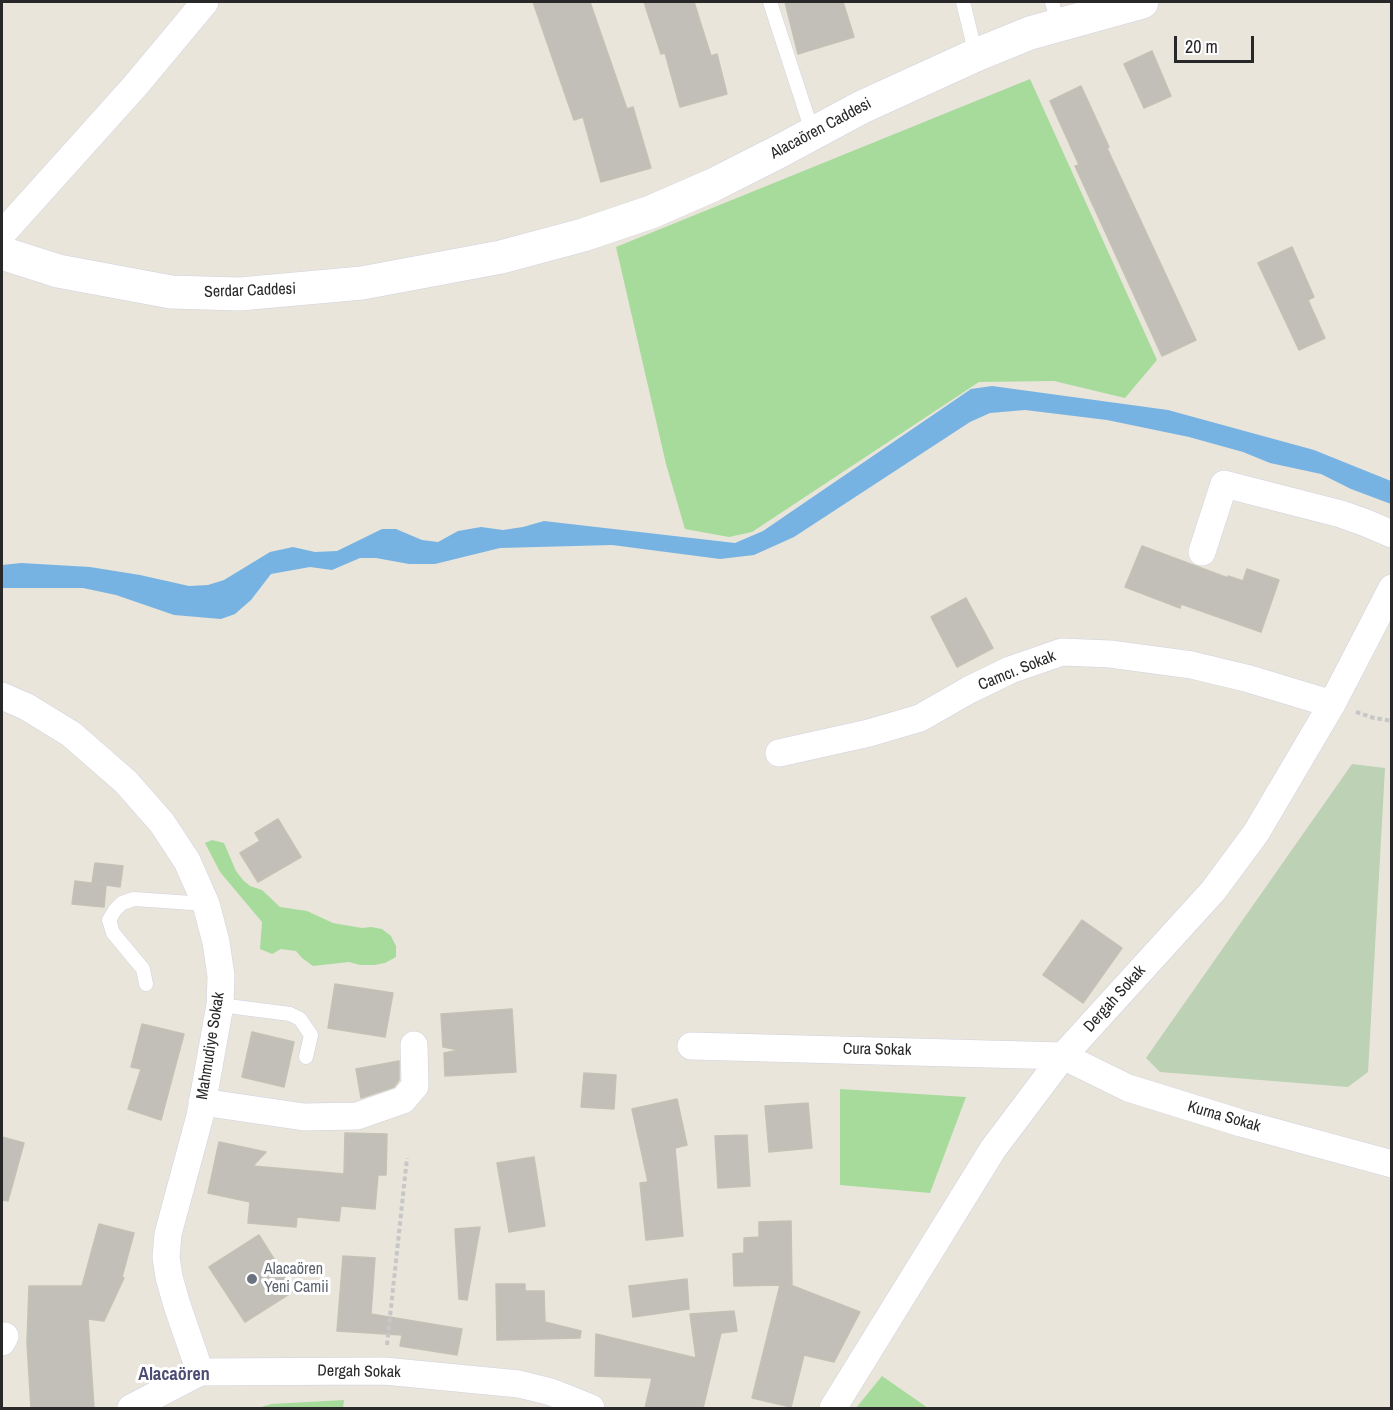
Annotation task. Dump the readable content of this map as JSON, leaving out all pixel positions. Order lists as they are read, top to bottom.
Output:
{
  "streets": {
    "street": [
      "Alacaören Caddesi",
      "Serdar Caddesi",
      "Camcı. Sokak",
      "Dergah Sokak",
      "Mahmudiye Sokak",
      "Cura Sokak",
      "Kurna Sokak"
    ]
  },
  "crossings": [
    ["Alacaören Caddesi", "Serdar Caddesi"],
    ["Camcı. Sokak", "Dergah Sokak"],
    ["Dergah Sokak", "Mahmudiye Sokak"],
    ["Dergah Sokak", "Cura Sokak"],
    ["Dergah Sokak", "Kurna Sokak"],
    ["Cura Sokak", "Kurna Sokak"]
  ],
  "districts": ["Alacaören"],
  "places": ["Alacaören Yeni Camii"],
  "scale_bar": "20 m"
}
